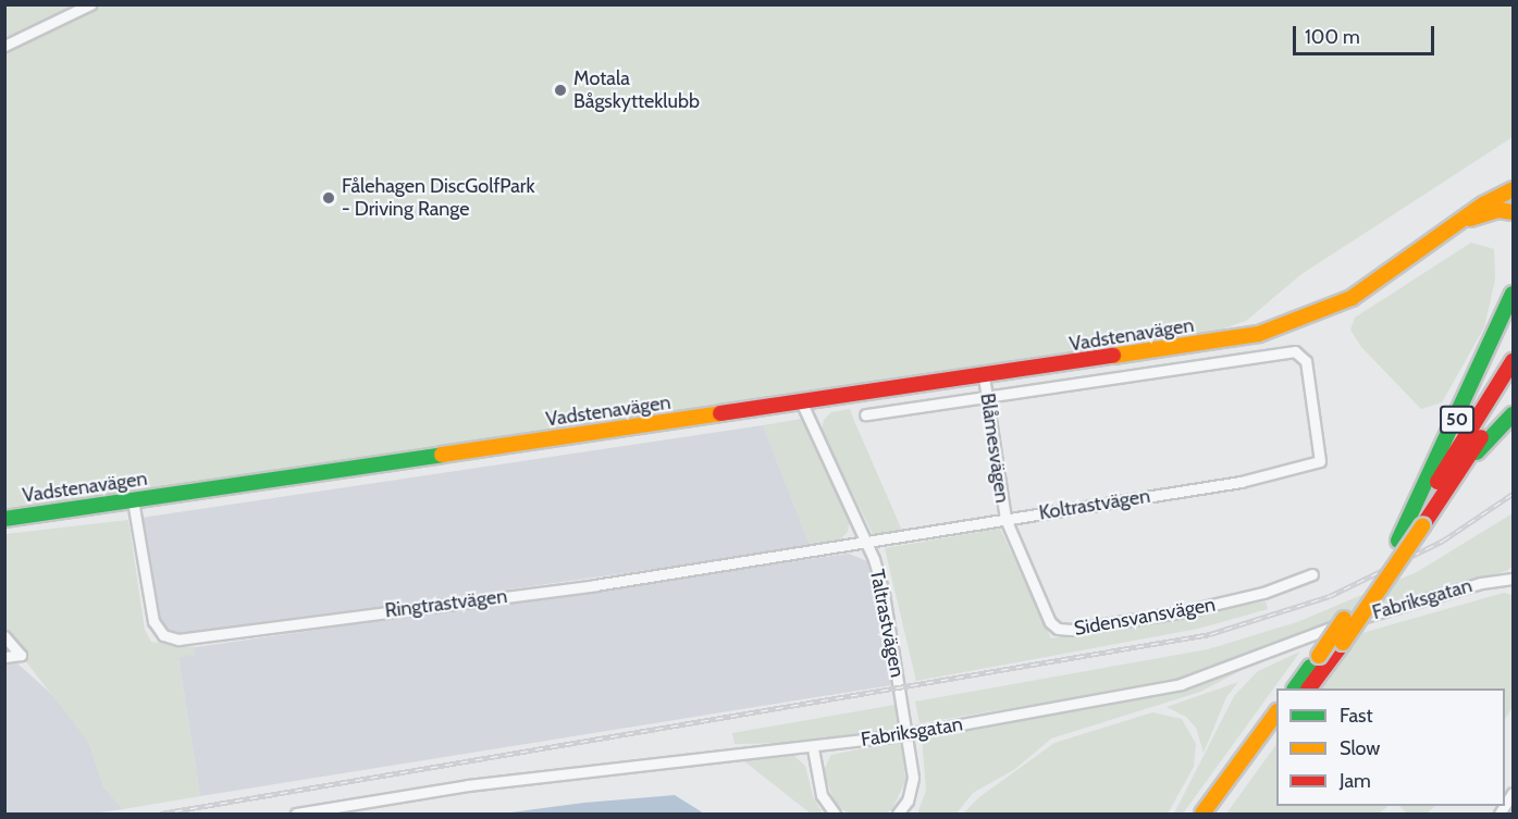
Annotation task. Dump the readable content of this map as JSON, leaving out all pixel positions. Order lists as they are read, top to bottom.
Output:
{
  "streets": {
    "main road": ["Vadstenavägen", "50"],
    "street": [
      "Blåmesvägen",
      "Koltrastvägen",
      "Fabriksgatan",
      "Ringtrastvägen",
      "Sidensvansvägen",
      "Taltrastvägen"
    ]
  },
  "crossings": [
    ["Vadstenavägen", "Blåmesvägen"],
    ["Vadstenavägen", "Koltrastvägen"],
    ["Vadstenavägen", "Ringtrastvägen"],
    ["Vadstenavägen", "Taltrastvägen"],
    ["Blåmesvägen", "Koltrastvägen"],
    ["Blåmesvägen", "Sidensvansvägen"],
    ["Koltrastvägen", "Ringtrastvägen"],
    ["Koltrastvägen", "Sidensvansvägen"],
    ["Koltrastvägen", "Taltrastvägen"],
    ["Ringtrastvägen", "Taltrastvägen"]
  ],
  "places": ["Motala Bågskytteklubb", "Fålehagen DiscGolfPark - Driving Range"],
  "legend": ["Fast", "Slow", "Jam"],
  "scale_bar": "100 m"
}
